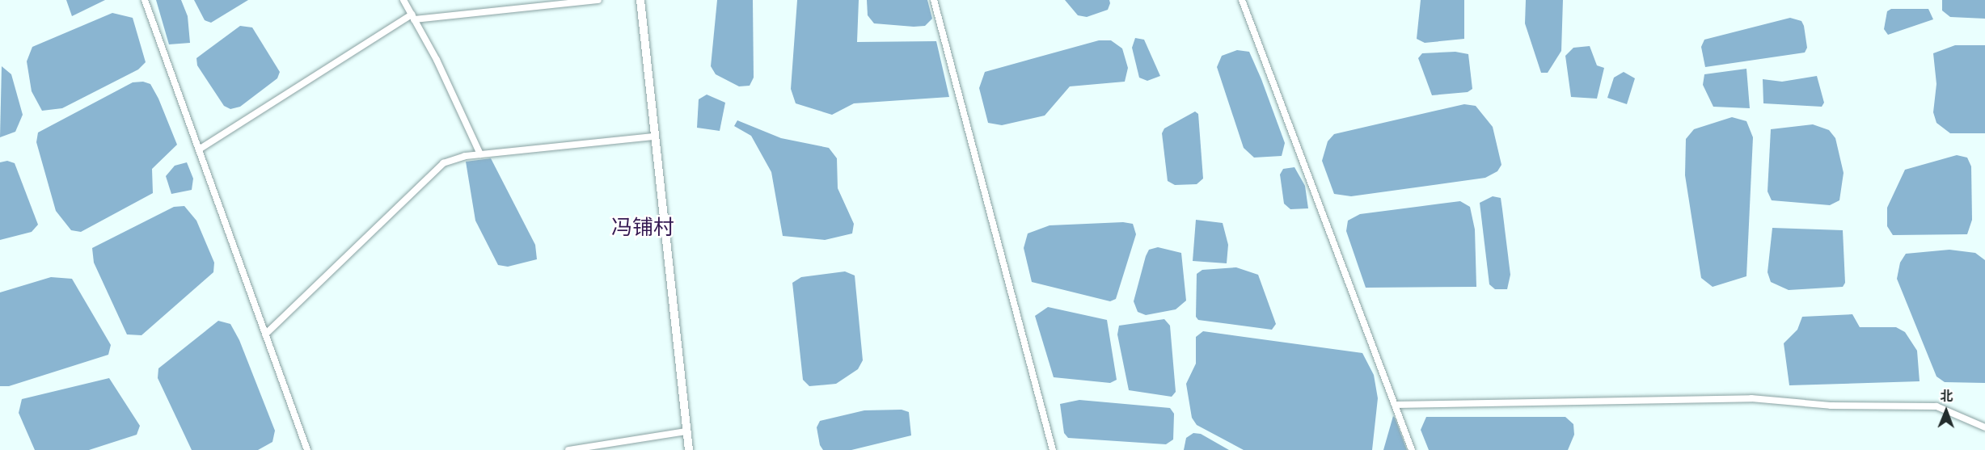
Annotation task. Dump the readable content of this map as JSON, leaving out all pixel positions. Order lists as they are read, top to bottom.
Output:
{
  "districts": ["冯铺村"],
  "north": "top"
}
